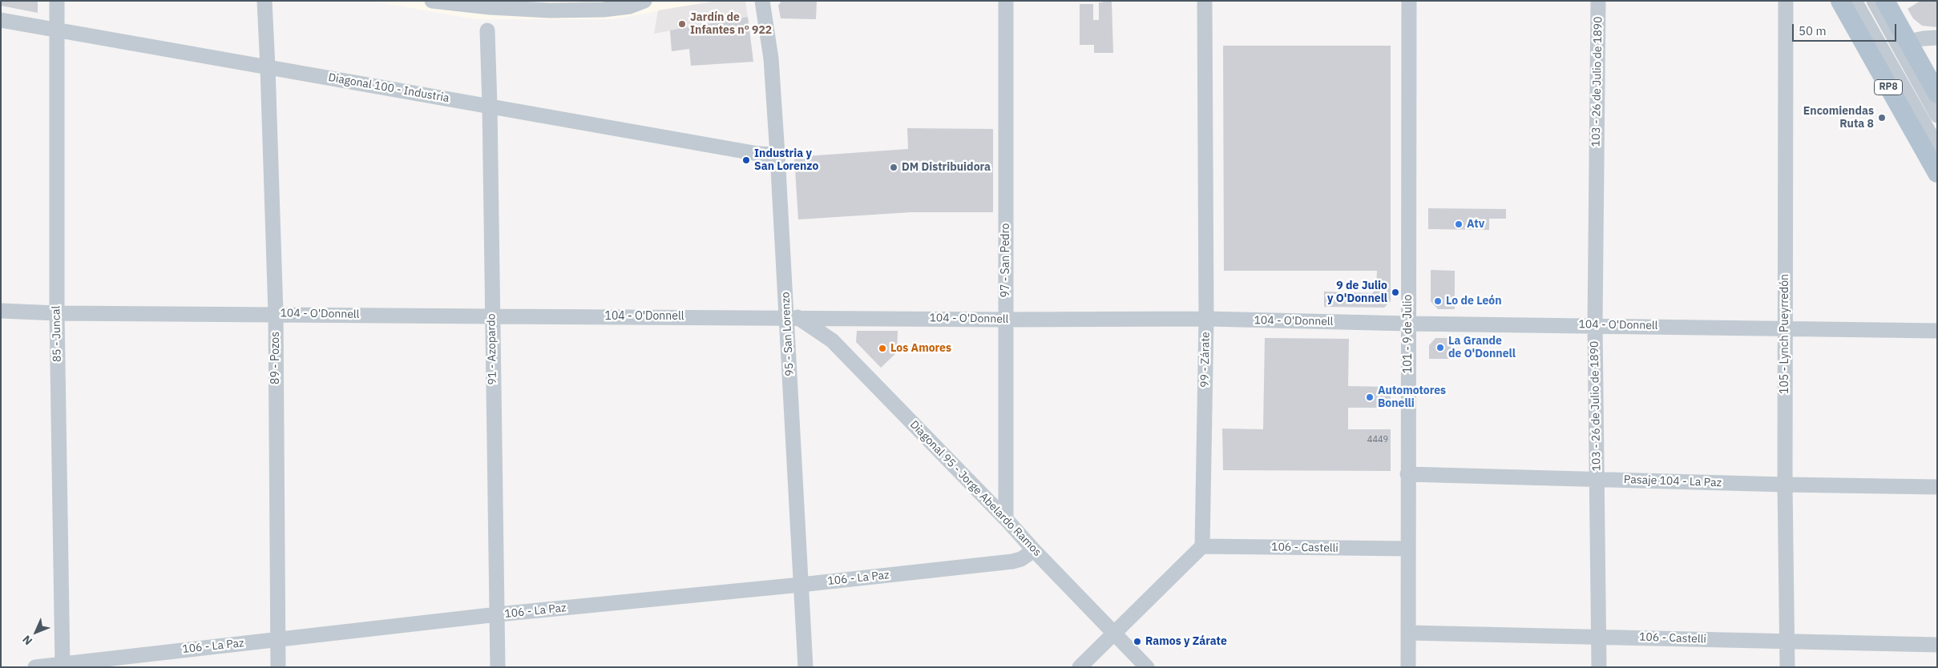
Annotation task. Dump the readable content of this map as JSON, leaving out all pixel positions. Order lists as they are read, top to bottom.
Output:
{
  "streets": {
    "main road": ["RP8"],
    "street": [
      "103 - 26 de Julio de 1890",
      "Diagonal 100 - Industria",
      "97 - San Pedro",
      "104 - O'Donnell",
      "85 - Juncal",
      "95 - San Lorenzo",
      "101 - 9 de Julio",
      "105 - Lynch Pueyrredón",
      "91 - Azopardo",
      "89 - Pozos",
      "99 - Zárate",
      "Pasaje 104 - La Paz",
      "Diagonal 95 - Jorge Abelardo Ramos",
      "106 - Castelli",
      "106 - La Paz"
    ]
  },
  "crossings": [
    ["103 - 26 de Julio de 1890", "104 - O'Donnell"],
    ["103 - 26 de Julio de 1890", "Pasaje 104 - La Paz"],
    ["103 - 26 de Julio de 1890", "106 - Castelli"],
    ["Diagonal 100 - Industria", "85 - Juncal"],
    ["Diagonal 100 - Industria", "95 - San Lorenzo"],
    ["Diagonal 100 - Industria", "91 - Azopardo"],
    ["Diagonal 100 - Industria", "89 - Pozos"],
    ["97 - San Pedro", "104 - O'Donnell"],
    ["97 - San Pedro", "Diagonal 95 - Jorge Abelardo Ramos"],
    ["104 - O'Donnell", "85 - Juncal"],
    ["104 - O'Donnell", "95 - San Lorenzo"],
    ["104 - O'Donnell", "101 - 9 de Julio"],
    ["104 - O'Donnell", "105 - Lynch Pueyrredón"],
    ["104 - O'Donnell", "91 - Azopardo"],
    ["104 - O'Donnell", "89 - Pozos"],
    ["104 - O'Donnell", "99 - Zárate"],
    ["104 - O'Donnell", "Diagonal 95 - Jorge Abelardo Ramos"],
    ["85 - Juncal", "106 - La Paz"],
    ["95 - San Lorenzo", "Diagonal 95 - Jorge Abelardo Ramos"],
    ["95 - San Lorenzo", "106 - La Paz"],
    ["101 - 9 de Julio", "Pasaje 104 - La Paz"],
    ["101 - 9 de Julio", "106 - Castelli"],
    ["105 - Lynch Pueyrredón", "Pasaje 104 - La Paz"],
    ["105 - Lynch Pueyrredón", "106 - Castelli"],
    ["91 - Azopardo", "106 - La Paz"],
    ["89 - Pozos", "106 - La Paz"],
    ["99 - Zárate", "106 - Castelli"],
    ["Diagonal 95 - Jorge Abelardo Ramos", "106 - La Paz"]
  ],
  "places": [
    "Jardín de Infantes nº 922",
    "Encomiendas Ruta 8",
    "Industria y San Lorenzo",
    "DM Distribuidora",
    "Atv",
    "9 de Julio y O'Donnell",
    "Lo de León",
    "La Grande de O'Donnell",
    "Los Amores",
    "Automotores Bonelli",
    "Ramos y Zárate"
  ],
  "house_numbers": ["4449"],
  "scale_bar": "50 m",
  "north": "bottom left"
}
